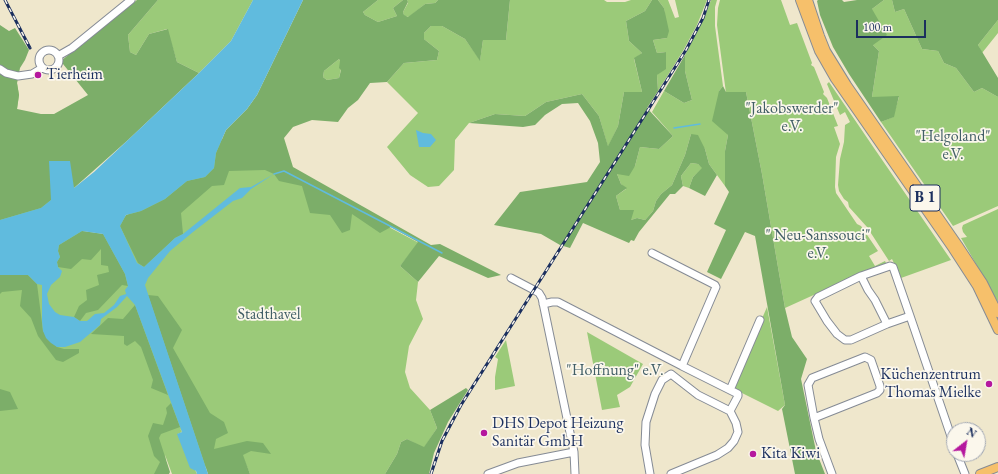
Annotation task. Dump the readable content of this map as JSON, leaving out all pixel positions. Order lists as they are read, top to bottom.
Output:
{
  "streets": {
    "main road": ["B 1"]
  },
  "parks": [
    "\"Jakobswerder\" e.V.",
    "\"Helgoland\" e.V.",
    "\" Neu-Sanssouci\" e.V.",
    "Stadthavel",
    "\"Hoffnung\" e.V."
  ],
  "places": [
    "Tierheim",
    "Küchenzentrum Thomas Mielke",
    "DHS Depot Heizung Sanitär GmbH",
    "Kita Kiwi"
  ],
  "scale_bar": "100 m",
  "north": "top right"
}
